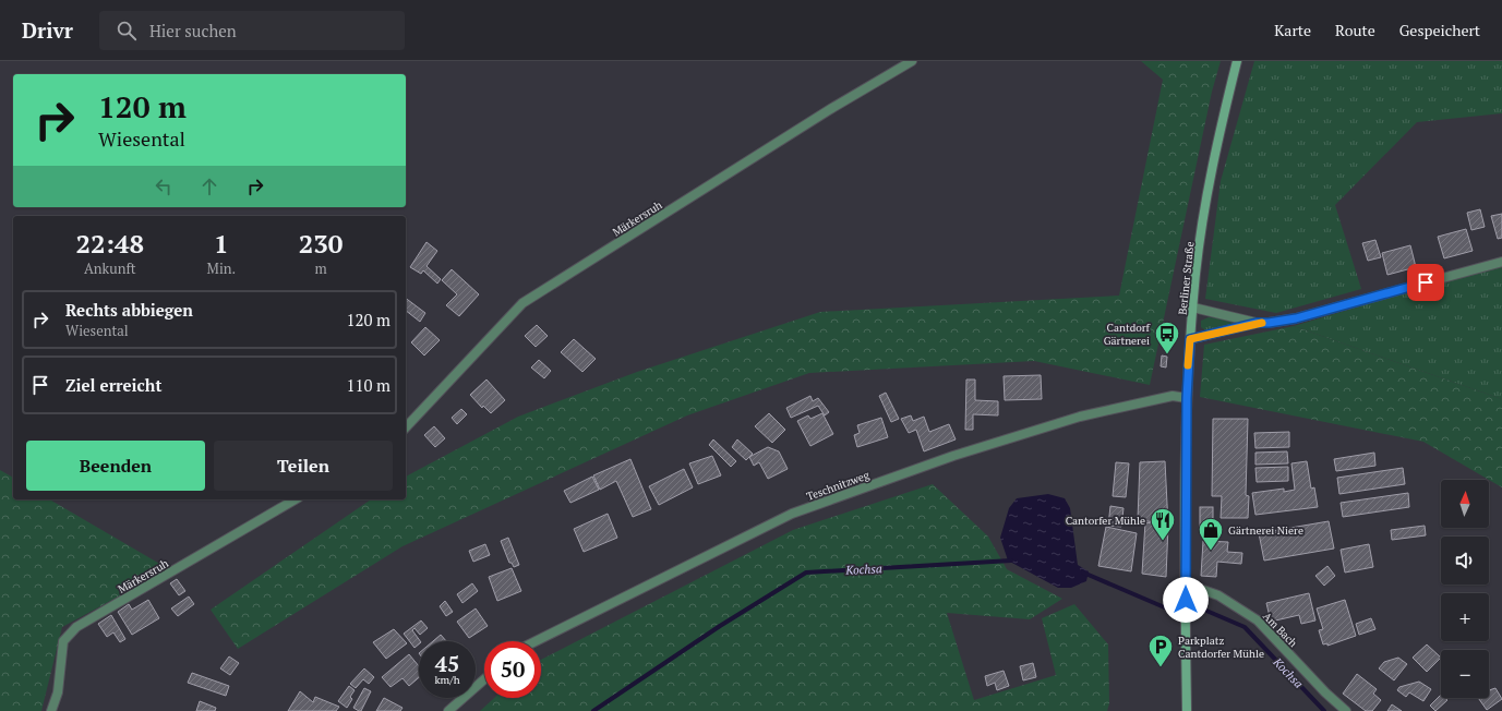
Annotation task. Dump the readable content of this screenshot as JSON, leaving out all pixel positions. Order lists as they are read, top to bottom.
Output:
{
  "streets": {
    "main road": ["Berliner Straße"],
    "street": ["Märkersruh", "Teschnitzweg", "Am Bach"]
  },
  "crossings": [
    ["Berliner Straße", "Teschnitzweg"],
    ["Berliner Straße", "Am Bach"]
  ],
  "water": ["Kochsa"],
  "places": {
    "bus stop": ["Cantdorf Gärtnerei"],
    "restaurant": ["Cantorfer Mühle"],
    "shop": ["Gärtnerei Niere"],
    "parking": ["Parkplatz Cantdorfer Mühle"]
  },
  "north": "top",
  "page": {
    "header": "Drivr",
    "search": "Hier suchen",
    "nav": ["Karte", "Route", "Gespeichert"],
    "turn": ["120 m", "Wiesental"],
    "eta": [
      "22:48",
      "Ankunft",
      "1",
      "Min.",
      "230",
      "m"
    ],
    "list": [
      {
        "name": "Rechts abbiegen",
        "note": "Wiesental",
        "value": "120 m"
      },
      {
        "name": "Ziel erreicht",
        "value": "110 m"
      }
    ],
    "buttons": ["Beenden", "Teilen"],
    "map_buttons": ["+", "−"],
    "speed": "45 km/h",
    "limit": "50"
  }
}
